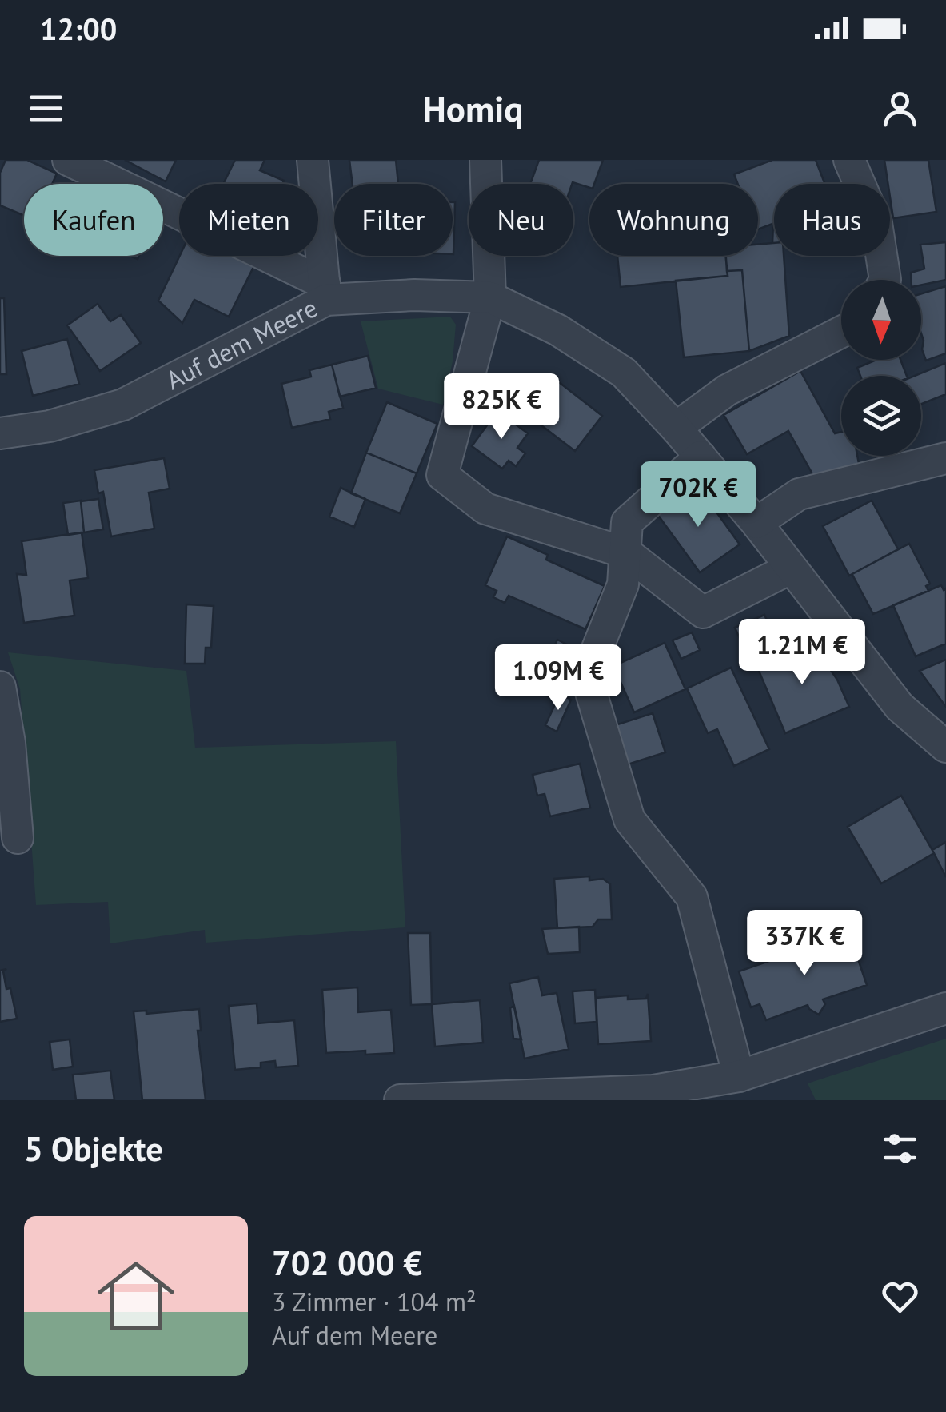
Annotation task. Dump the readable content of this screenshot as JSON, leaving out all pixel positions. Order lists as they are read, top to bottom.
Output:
{
  "streets": {
    "street": ["Auf dem Meere"]
  },
  "north": "bottom",
  "page": {
    "status": "12:00",
    "header": "Homiq",
    "chip": [
      "Kaufen",
      "Mieten",
      "Filter",
      "Neu",
      "Wohnung",
      "Haus"
    ],
    "price": [
      "825K €",
      "702K €",
      "1.21M €",
      "1.09M €",
      "337K €"
    ],
    "heading": "5 Objekte",
    "list": [
      {
        "name": "702 000 €",
        "note": "3 Zimmer · 104 m² · Auf dem Meere"
      }
    ]
  }
}
